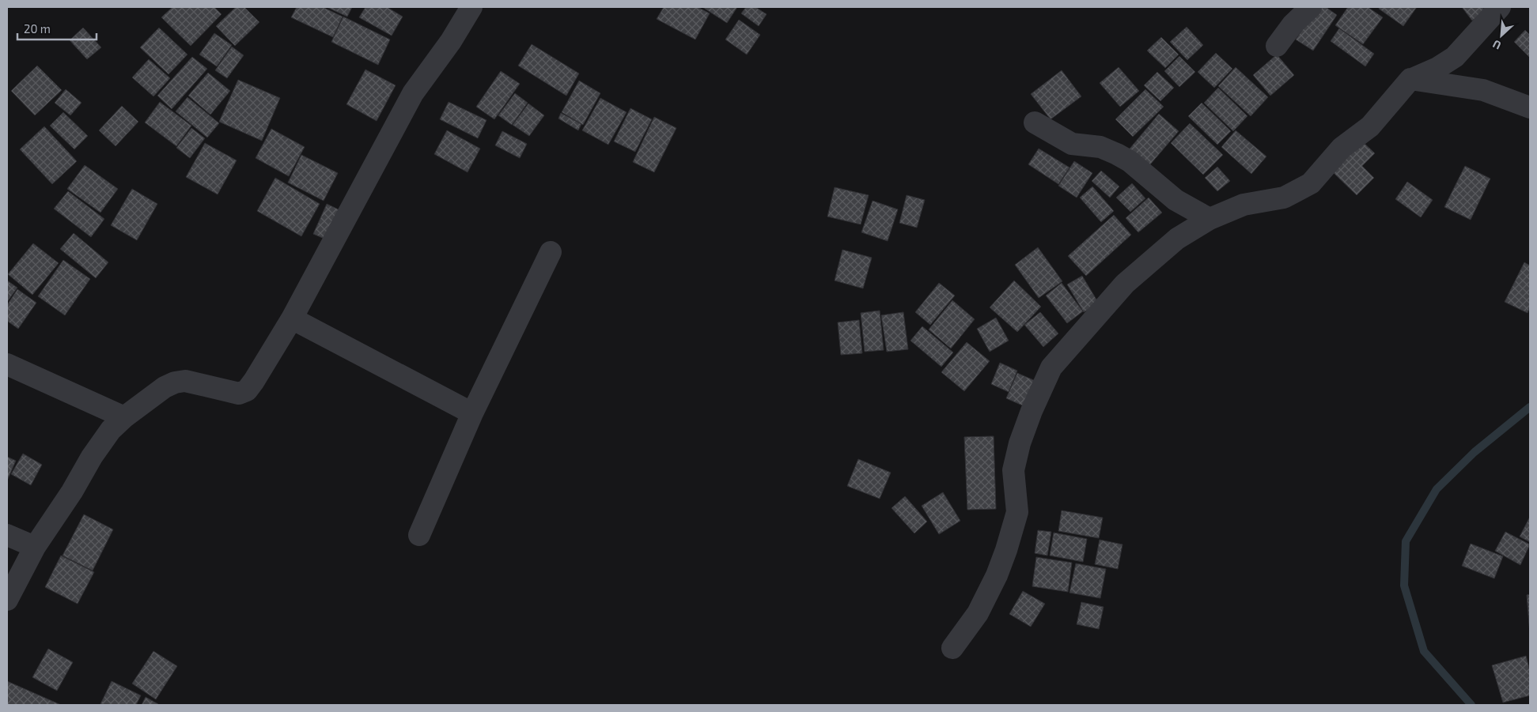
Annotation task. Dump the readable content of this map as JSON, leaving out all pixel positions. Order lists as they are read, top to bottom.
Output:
{
  "scale_bar": "20 m",
  "north": "bottom left"
}
